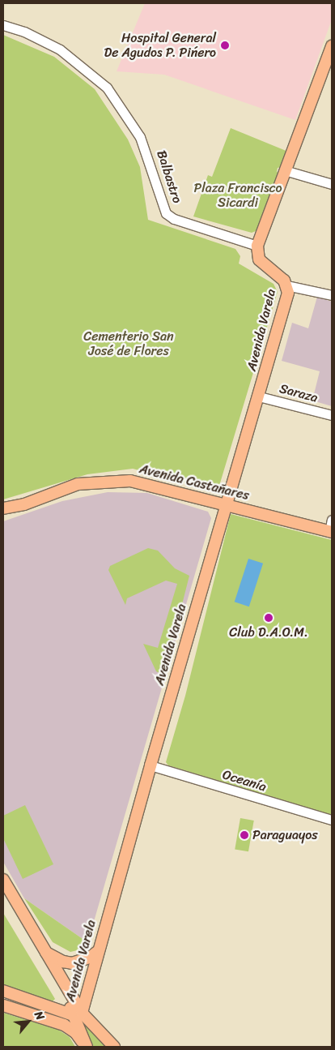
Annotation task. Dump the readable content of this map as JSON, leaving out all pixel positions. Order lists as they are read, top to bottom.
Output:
{
  "streets": {
    "main road": ["Avenida Varela", "Avenida Castañares"],
    "street": ["Balbastro", "Saraza", "Oceanía"]
  },
  "crossings": [
    ["Avenida Varela", "Saraza"],
    ["Avenida Varela", "Avenida Castañares"],
    ["Avenida Varela", "Oceanía"]
  ],
  "parks": ["Plaza Francisco Sicardi", "Cementerio San José de Flores"],
  "places": ["Hospital General De Agudos P. Pińero", "Club D.A.O.M.", "Paraguayos"],
  "north": "top right"
}
